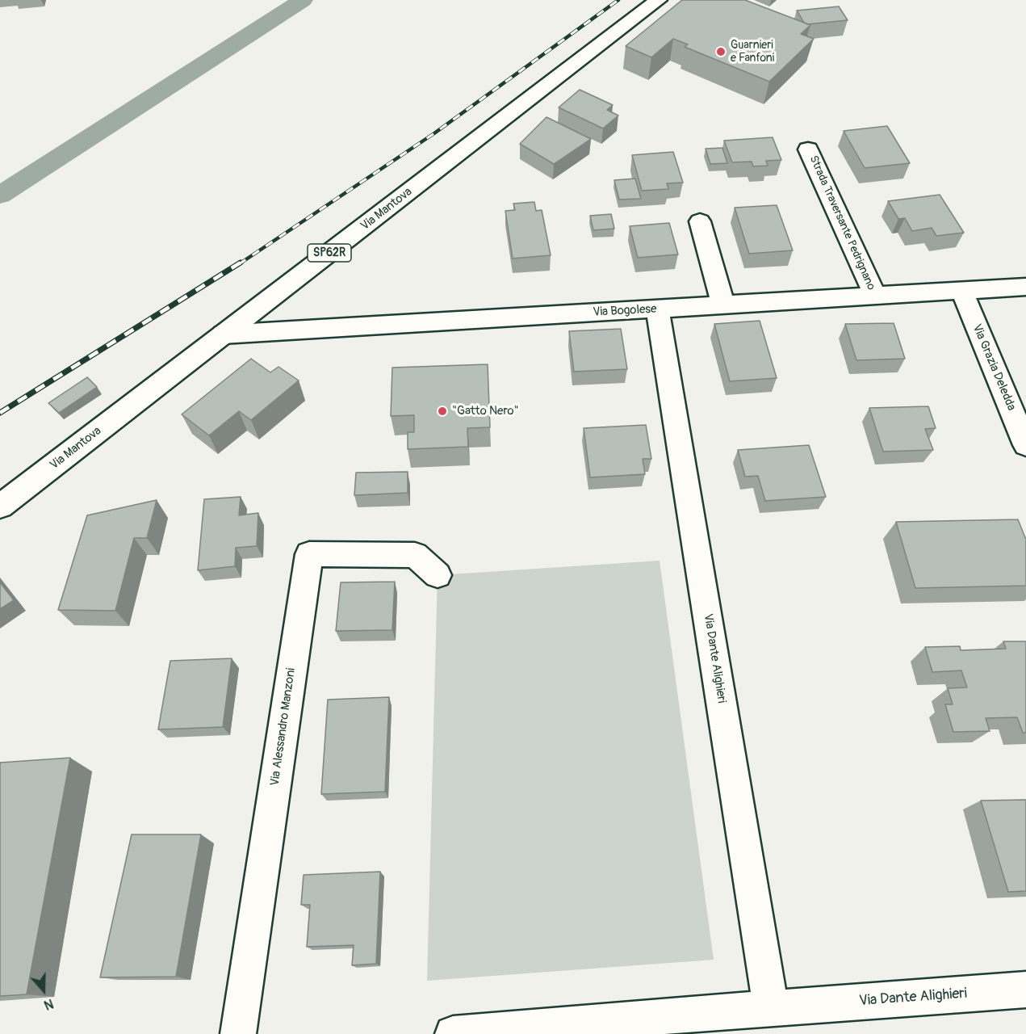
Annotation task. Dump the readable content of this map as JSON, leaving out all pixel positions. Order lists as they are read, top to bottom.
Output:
{
  "streets": {
    "street": [
      "Via Mantova",
      "Strada Traversante Pedrignano",
      "SP62R",
      "Via Bogolese",
      "Via Grazia Deledda",
      "Via Dante Alighieri",
      "Via Alessandro Manzoni"
    ]
  },
  "crossings": [
    ["Via Mantova", "Via Bogolese"],
    ["Strada Traversante Pedrignano", "Via Bogolese"],
    ["Via Bogolese", "Via Grazia Deledda"],
    ["Via Bogolese", "Via Dante Alighieri"]
  ],
  "places": ["Guarnieri e Fanfoni", "\"Gatto Nero\""],
  "north": "bottom"
}
